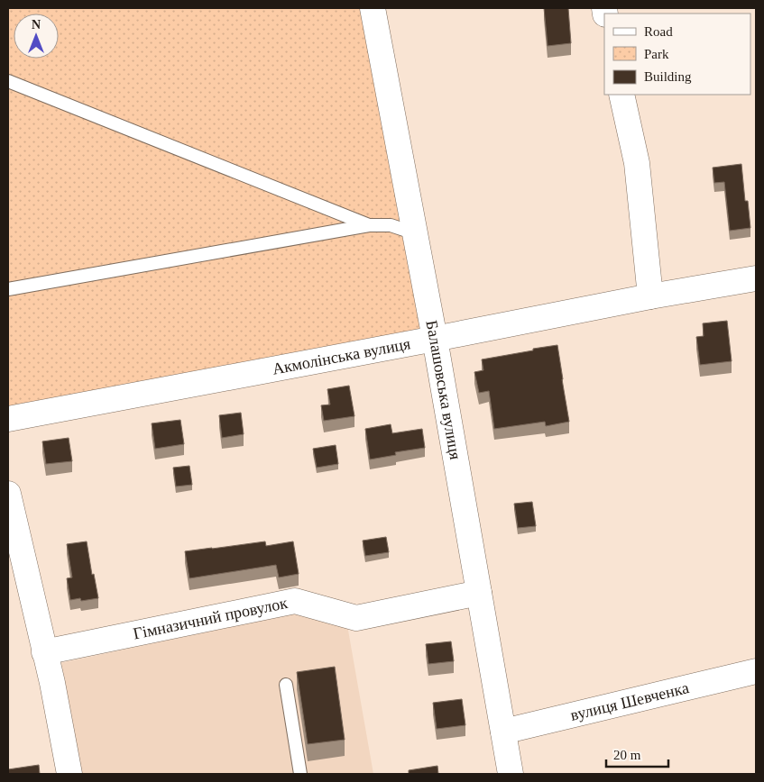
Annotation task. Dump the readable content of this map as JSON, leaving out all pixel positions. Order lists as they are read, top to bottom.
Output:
{
  "streets": {
    "street": [
      "Акмолінська вулиця",
      "Балашовська вулиця",
      "Гімназичний провулок",
      "вулиця Шевченка"
    ]
  },
  "crossings": [
    ["Акмолінська вулиця", "Балашовська вулиця"],
    ["Балашовська вулиця", "Гімназичний провулок"],
    ["Балашовська вулиця", "вулиця Шевченка"]
  ],
  "legend": ["Road", "Park", "Building"],
  "scale_bar": "20 m",
  "north": "top"
}
